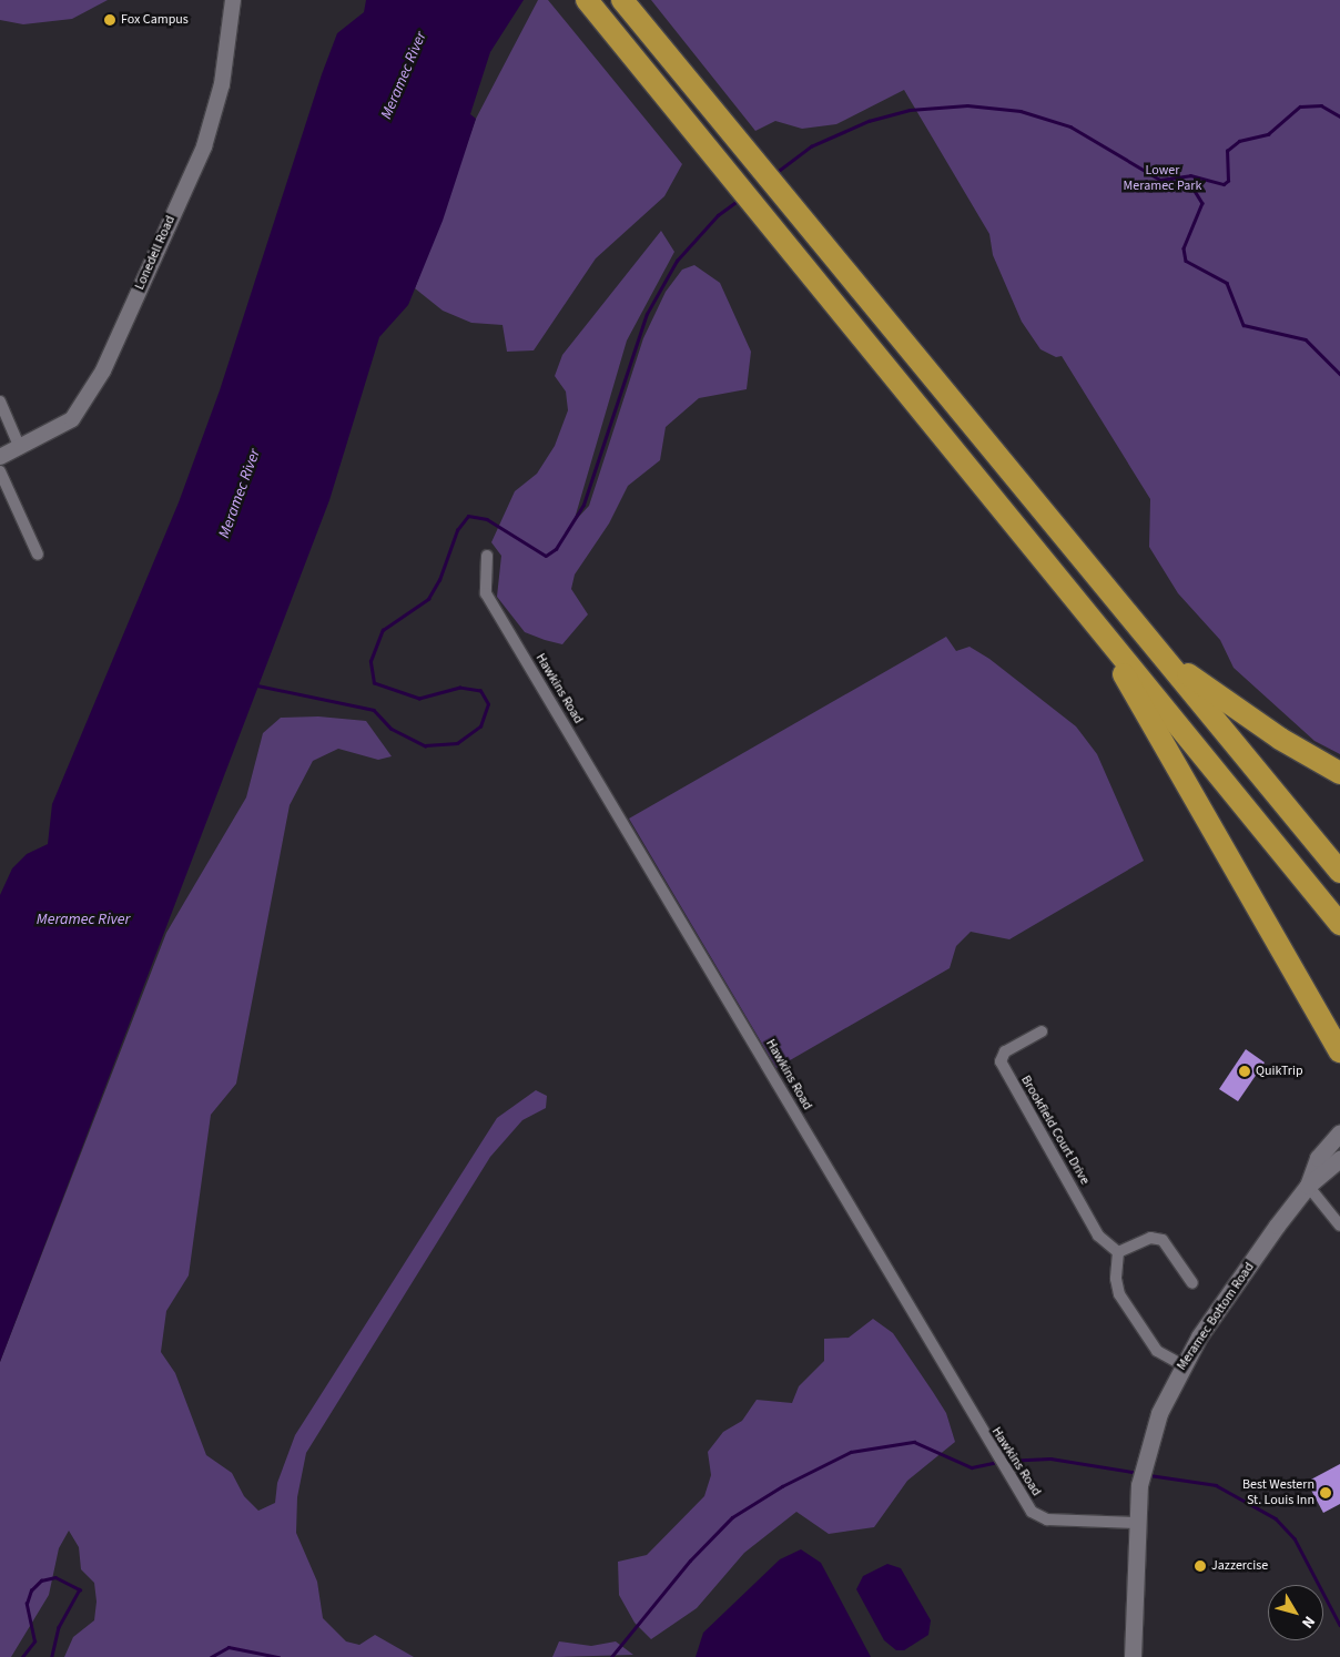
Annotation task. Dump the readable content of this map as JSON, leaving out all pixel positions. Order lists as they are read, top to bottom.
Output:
{
  "streets": {
    "main road": ["Meramec Bottom Road"],
    "street": ["Lonedell Road", "Hawkins Road", "Brookfield Court Drive"]
  },
  "crossings": [
    ["Hawkins Road", "Meramec Bottom Road"]
  ],
  "water": ["Meramec River"],
  "parks": ["Lower Meramec Park"],
  "places": [
    "Fox Campus",
    "QuikTrip",
    "Best Western St. Louis Inn",
    "Jazzercise"
  ],
  "north": "bottom right"
}
